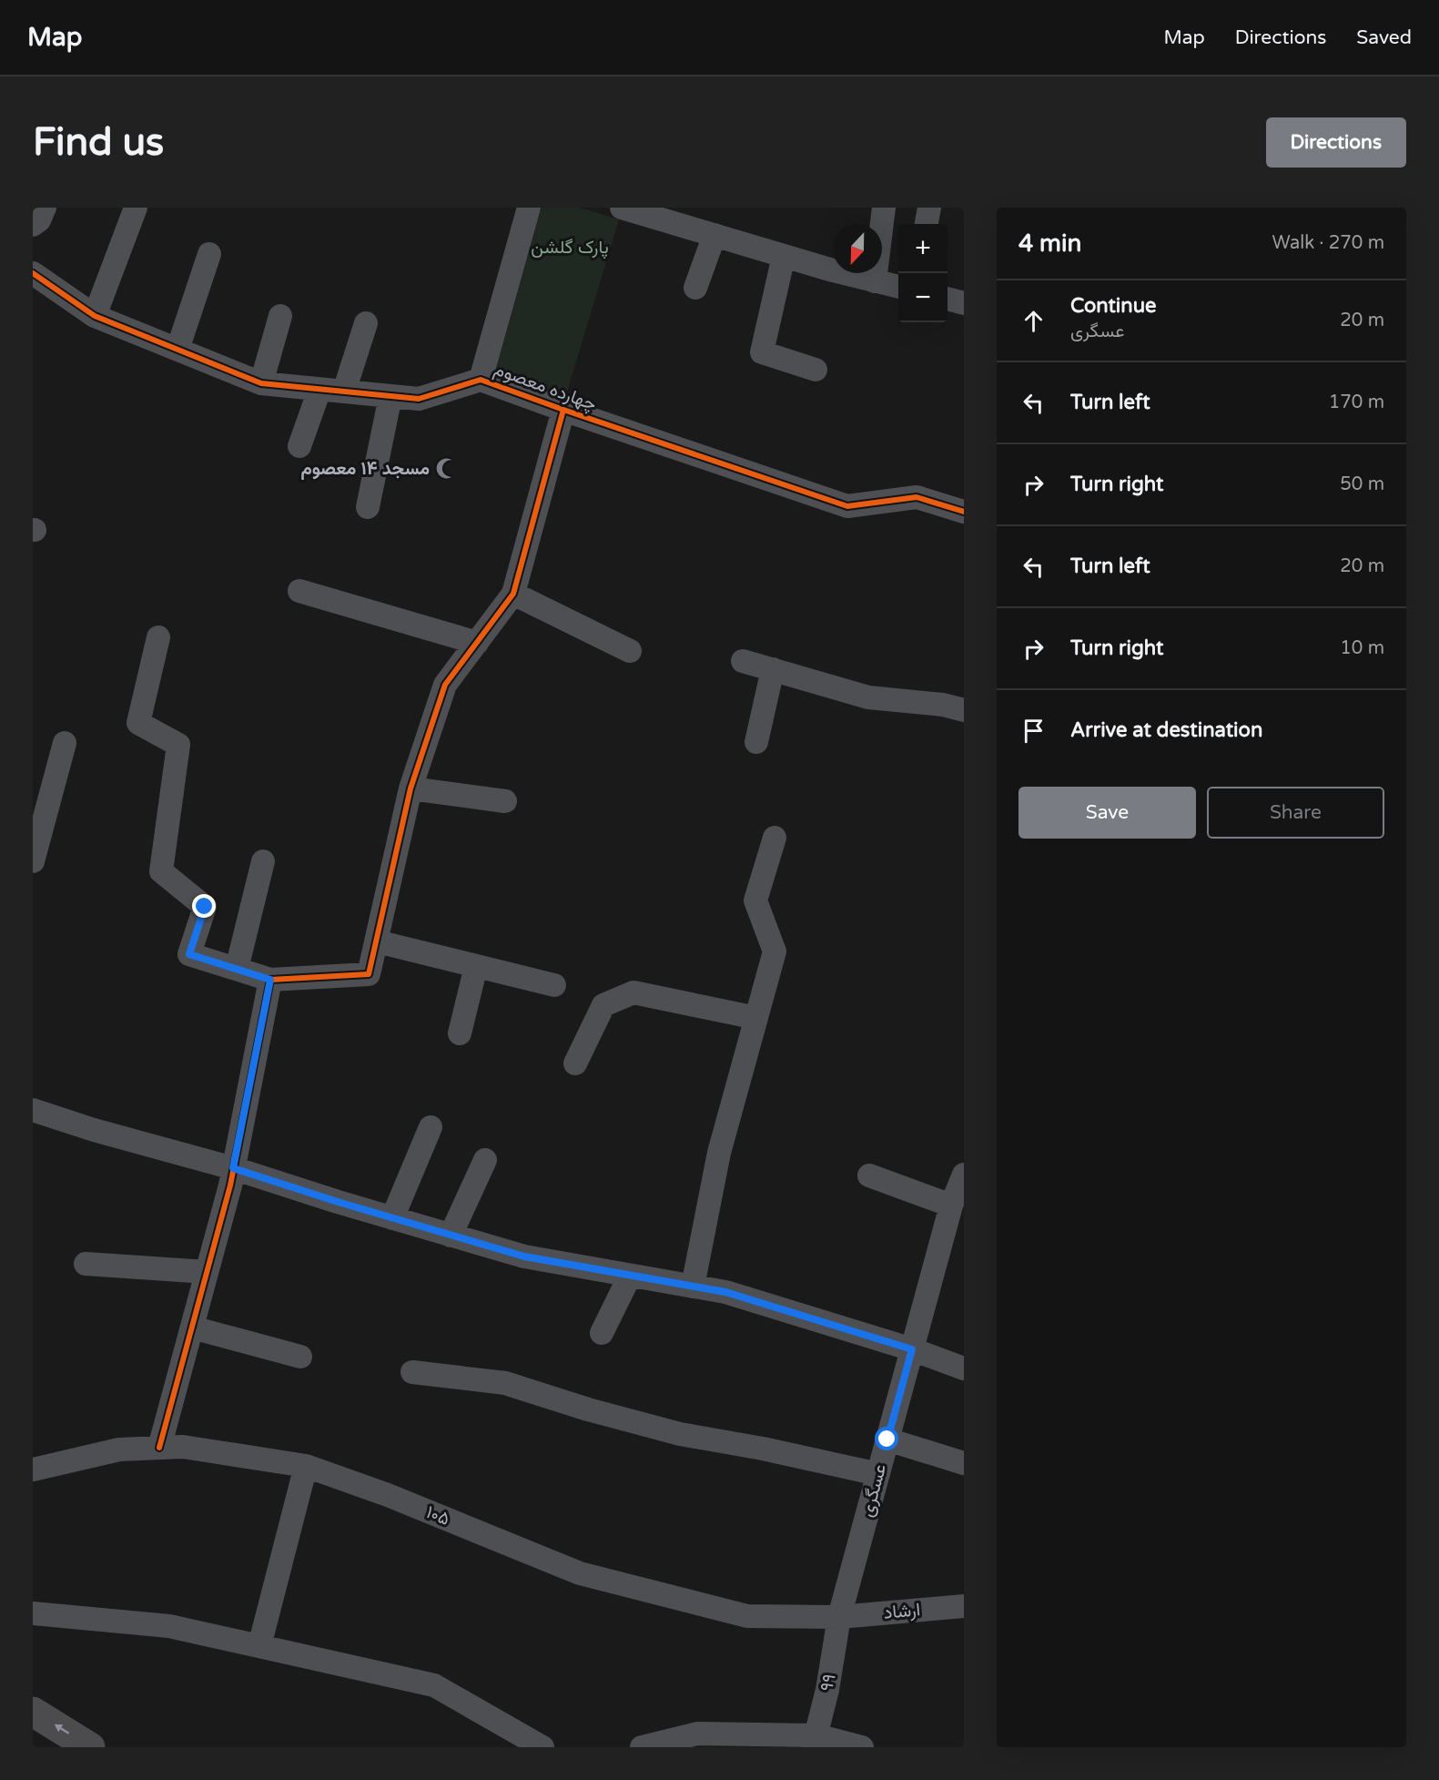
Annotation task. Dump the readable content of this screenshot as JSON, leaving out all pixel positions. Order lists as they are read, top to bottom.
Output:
{
  "streets": {
    "street": [
      "چهارده معصوم",
      "عسگری",
      "۱۰۵",
      "ارشاد",
      "۹۹"
    ]
  },
  "crossings": [
    ["عسگری", "۱۰۵"],
    ["عسگری", "ارشاد"],
    ["عسگری", "۹۹"],
    ["۱۰۵", "ارشاد"],
    ["۱۰۵", "۹۹"],
    ["ارشاد", "۹۹"]
  ],
  "parks": ["پارک گلشن"],
  "places": {
    "mosque": ["مسجد ۱۴ معصوم"]
  },
  "north": "bottom",
  "page": {
    "header": "Map",
    "nav": ["Map", "Directions", "Saved"],
    "buttons": [
      "Directions",
      ["Save", "Share"]
    ],
    "title": "Find us",
    "heading": ["4 min", "Walk · 270 m"],
    "map_buttons": ["+", "−"],
    "list": [
      ["Continue", "عسگری", "20 m"],
      ["Turn left", "170 m"],
      ["Turn right", "50 m"],
      ["Turn left", "20 m"],
      ["Turn right", "10 m"],
      "Arrive at destination"
    ]
  }
}
